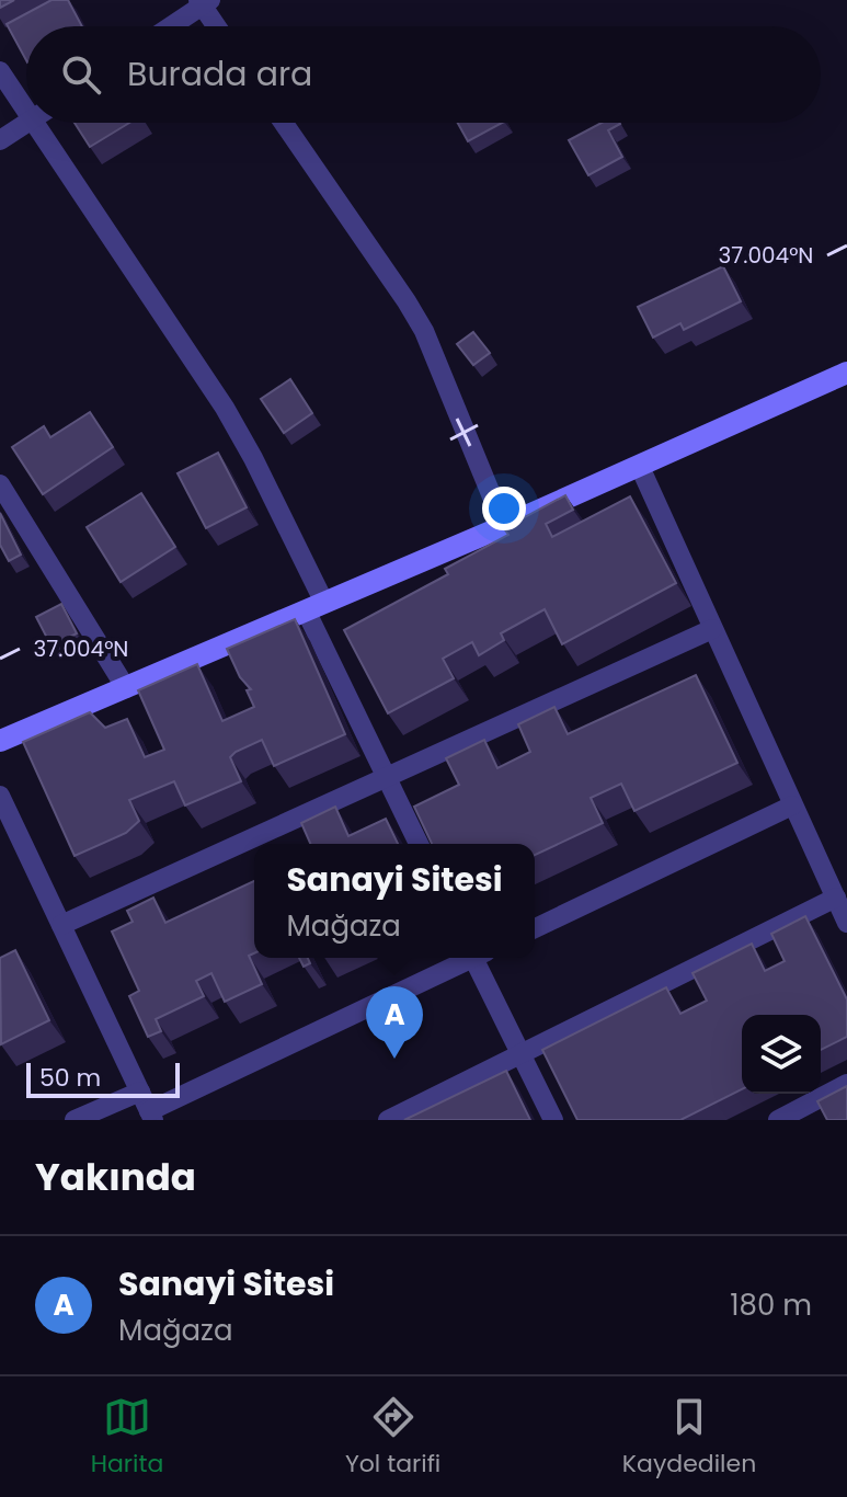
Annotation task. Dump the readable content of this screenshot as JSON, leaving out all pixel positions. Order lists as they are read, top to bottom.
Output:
{
  "scale_bar": "50 m",
  "page": {
    "search": "Burada ara",
    "popup": ["Sanayi Sitesi", "Mağaza"],
    "pins": "A",
    "scale": "50 m",
    "heading": "Yakında",
    "list": [
      {
        "mark": "A",
        "name": "Sanayi Sitesi",
        "note": "Mağaza",
        "value": "180 m"
      }
    ],
    "nav": ["Harita", "Yol tarifi", "Kaydedilen"]
  },
  "coordinates": ["37.004°N"]
}
